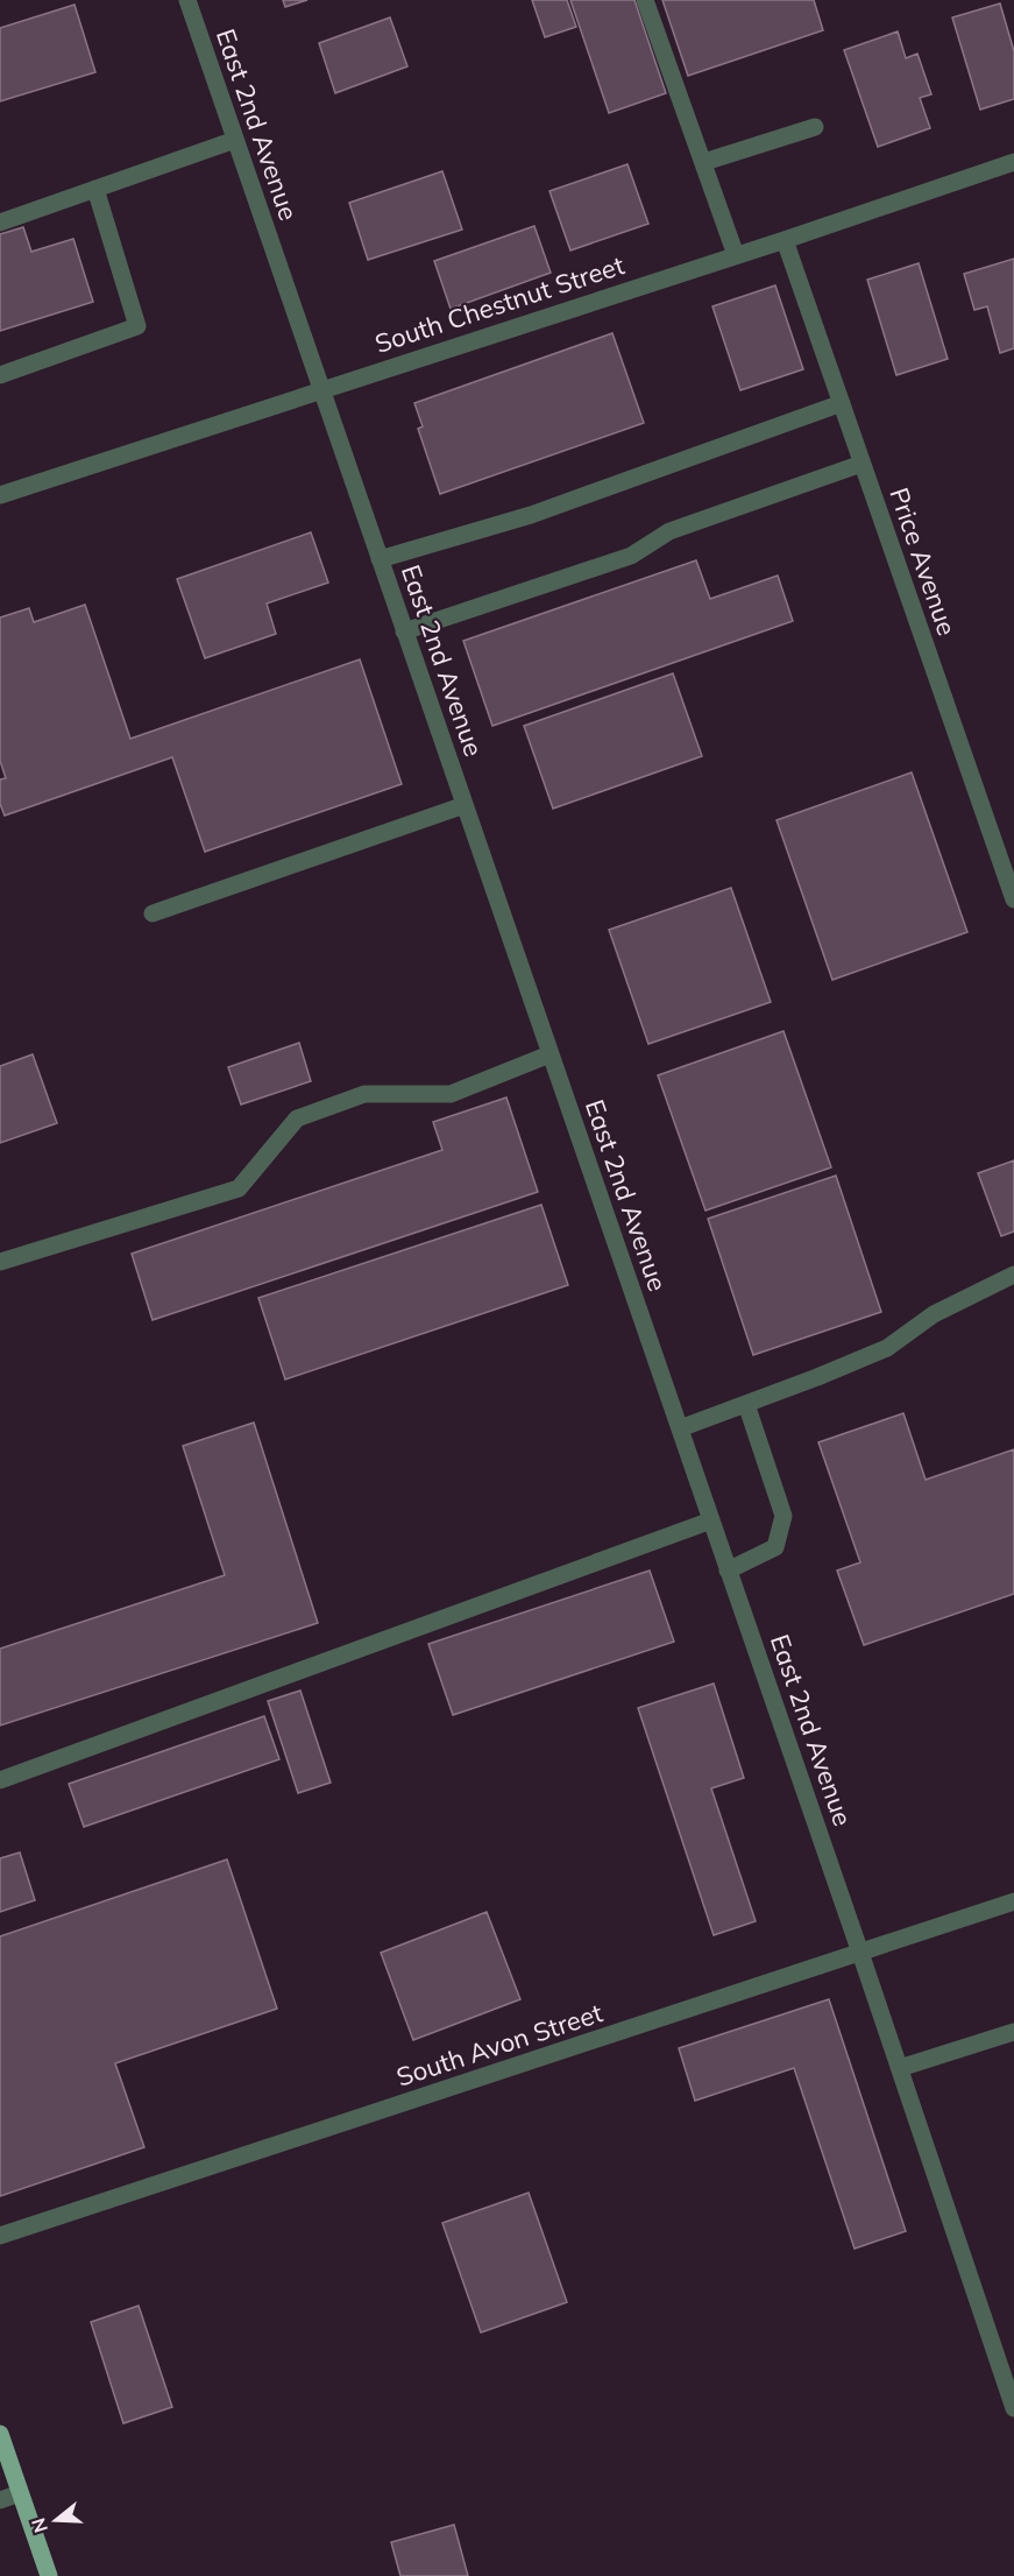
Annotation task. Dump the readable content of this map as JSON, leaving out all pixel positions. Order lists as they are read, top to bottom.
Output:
{
  "streets": {
    "street": [
      "East 2nd Avenue",
      "South Chestnut Street",
      "Price Avenue",
      "South Avon Street"
    ]
  },
  "crossings": [
    ["East 2nd Avenue", "South Chestnut Street"],
    ["East 2nd Avenue", "South Avon Street"],
    ["South Chestnut Street", "Price Avenue"]
  ],
  "north": "left"
}
